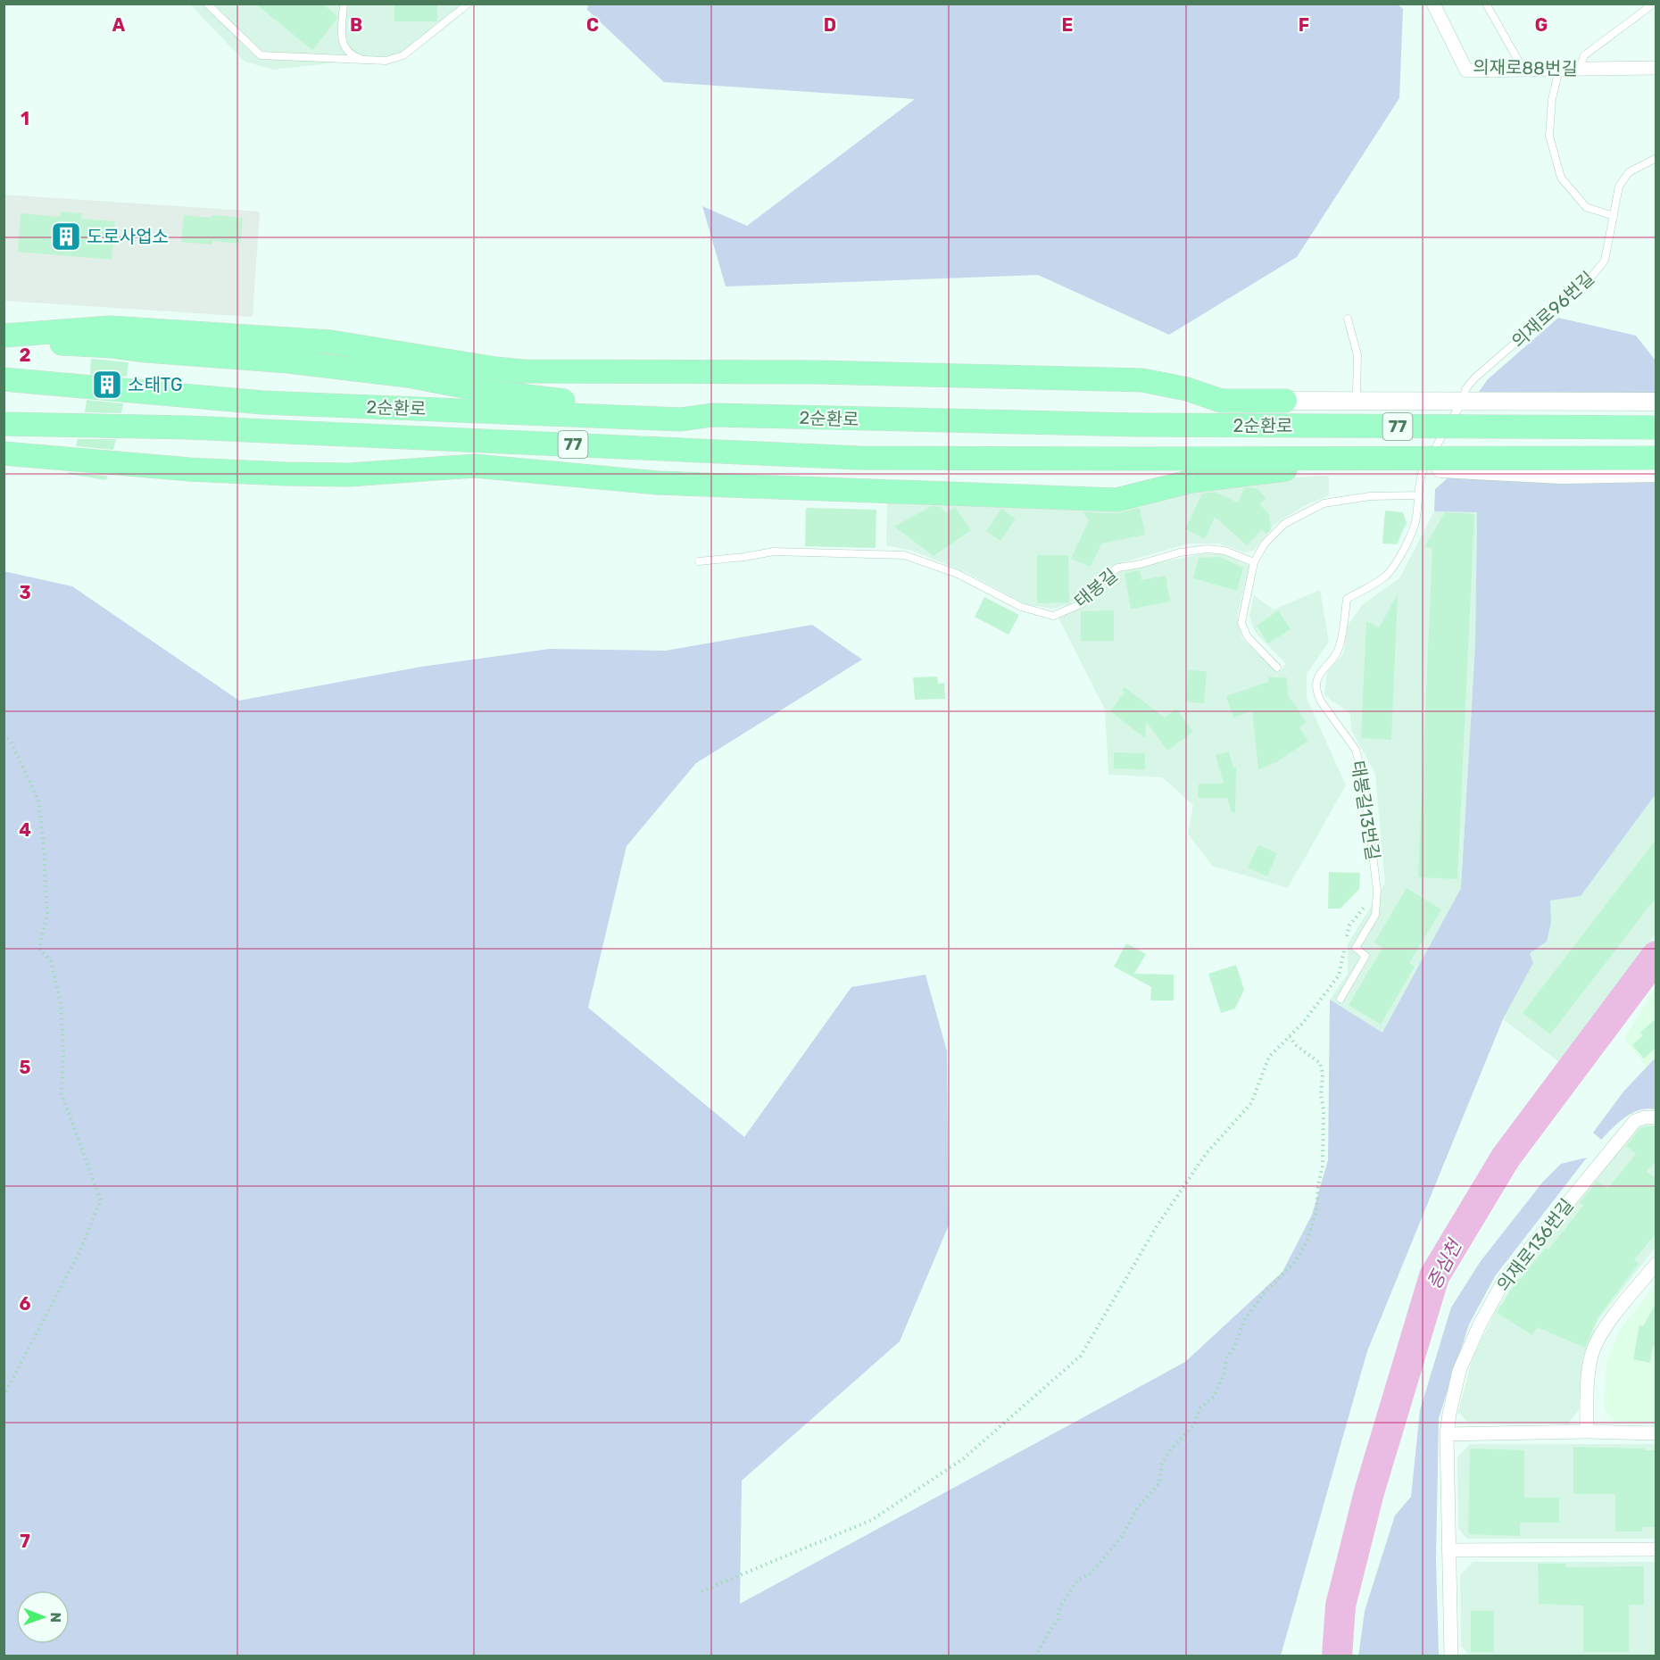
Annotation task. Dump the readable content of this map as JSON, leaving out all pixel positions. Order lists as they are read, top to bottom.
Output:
{
  "streets": {
    "highway": ["2순환로", "77"],
    "street": ["의재로88번길", "의재로136번길"],
    "lane": ["의재로96번길", "태봉길", "태봉길13번길"]
  },
  "crossings": [
    ["2순환로", "77"]
  ],
  "water": ["증심천"],
  "places": {
    "building": ["도로사업소", "소태TG"]
  },
  "north": "right",
  "grid": {
    "columns": [
      "A",
      "B",
      "C",
      "D",
      "E",
      "F",
      "G"
    ],
    "rows": [
      "1",
      "2",
      "3",
      "4",
      "5",
      "6",
      "7"
    ]
  }
}
